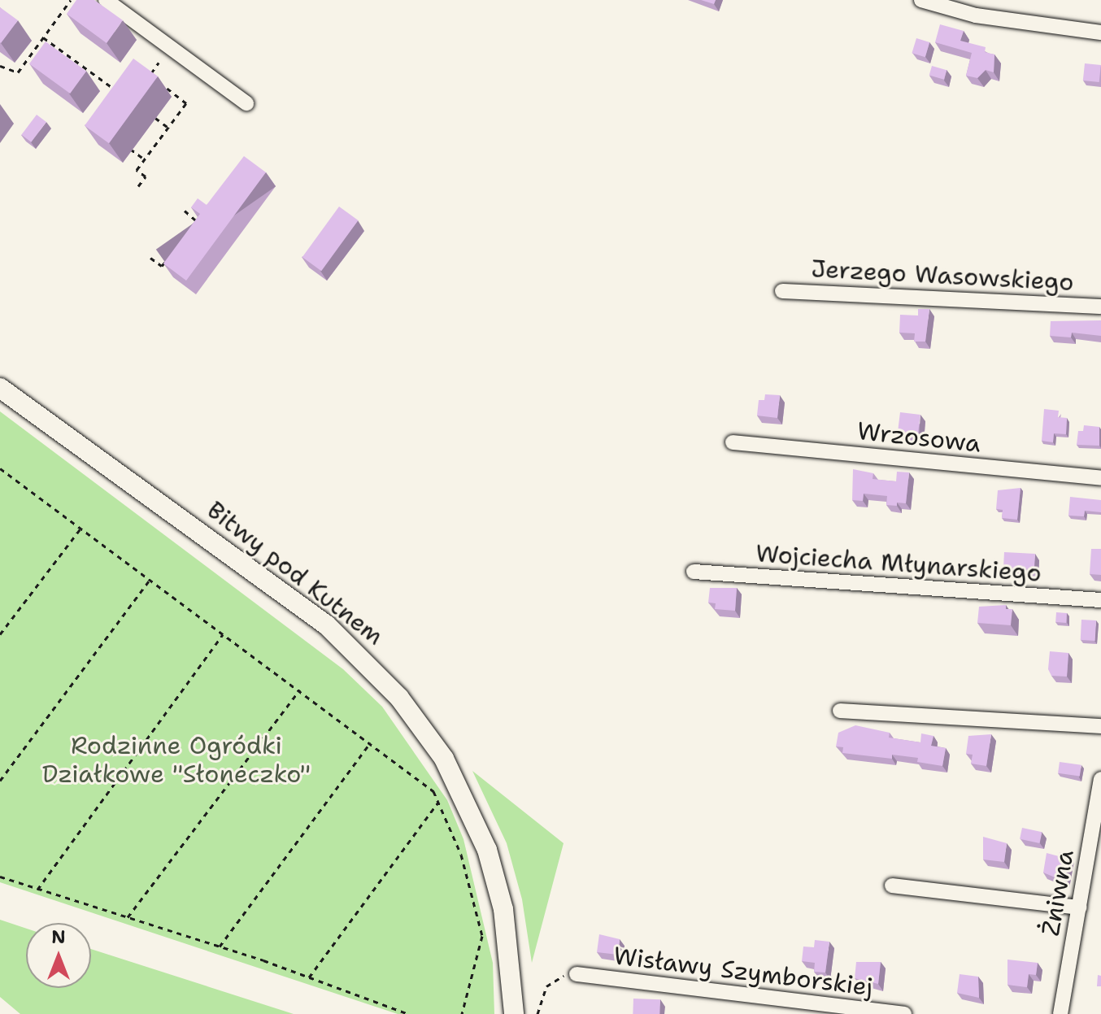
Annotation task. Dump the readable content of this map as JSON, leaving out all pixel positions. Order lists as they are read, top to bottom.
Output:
{
  "streets": {
    "main road": ["Bitwy pod Kutnem"],
    "street": [
      "Jerzego Wasowskiego",
      "Wrzosowa",
      "Wojciecha Młynarskiego",
      "Żniwna",
      "Wisławy Szymborskiej"
    ]
  },
  "parks": ["Rodzinne Ogródki Działkowe \"Słoneczko\""],
  "north": "top"
}
